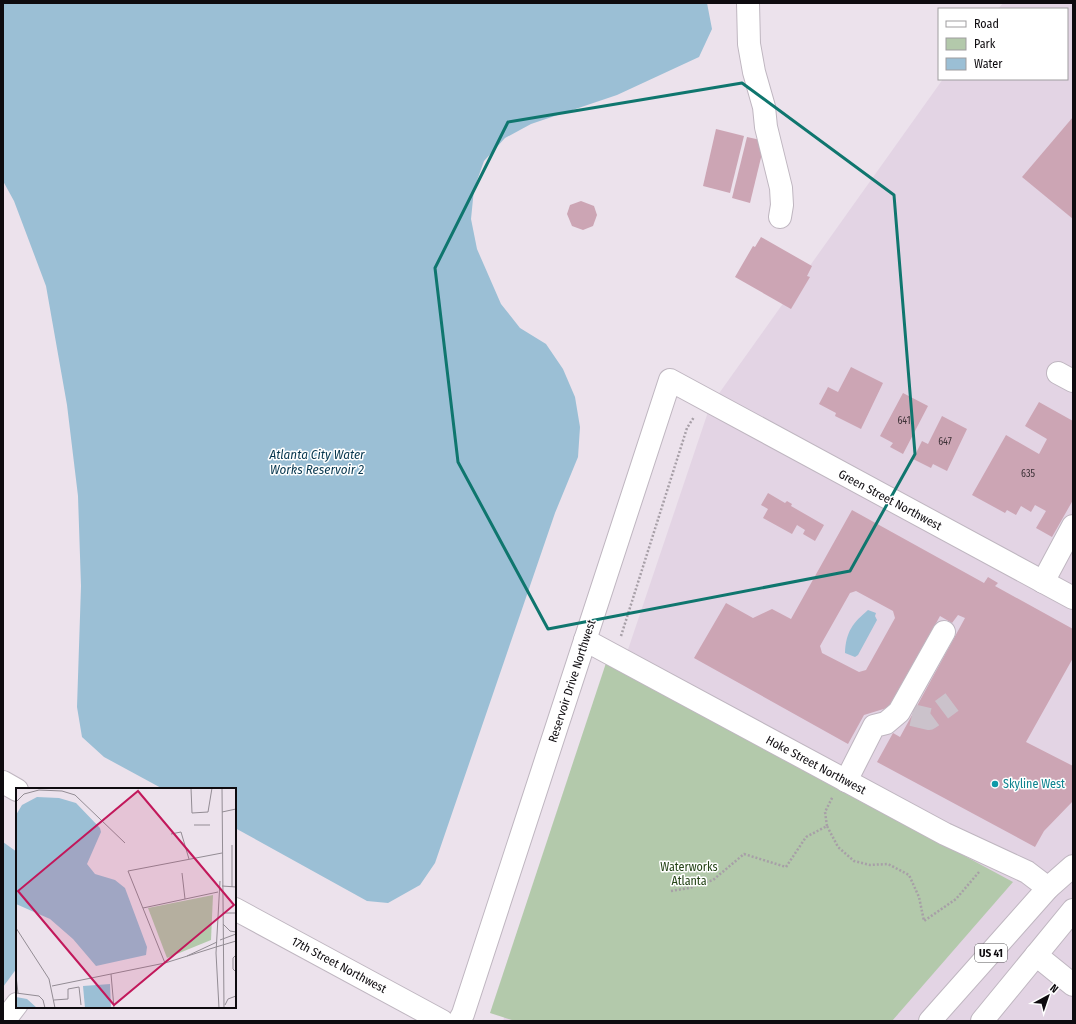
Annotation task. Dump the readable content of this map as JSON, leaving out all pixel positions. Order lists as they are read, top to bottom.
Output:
{
  "streets": {
    "main road": [
      "Green Street Northwest",
      "Reservoir Drive Northwest",
      "Hoke Street Northwest",
      "US 41",
      "17th Street Northwest"
    ]
  },
  "crossings": [
    ["Green Street Northwest", "Reservoir Drive Northwest"],
    ["Reservoir Drive Northwest", "Hoke Street Northwest"],
    ["Hoke Street Northwest", "US 41"]
  ],
  "water": ["Atlanta City Water Works Reservoir 2"],
  "parks": ["Waterworks Atlanta"],
  "places": ["Skyline West"],
  "house_numbers": ["641", "647", "635"],
  "legend": ["Road", "Park", "Water"],
  "north": "top right"
}
